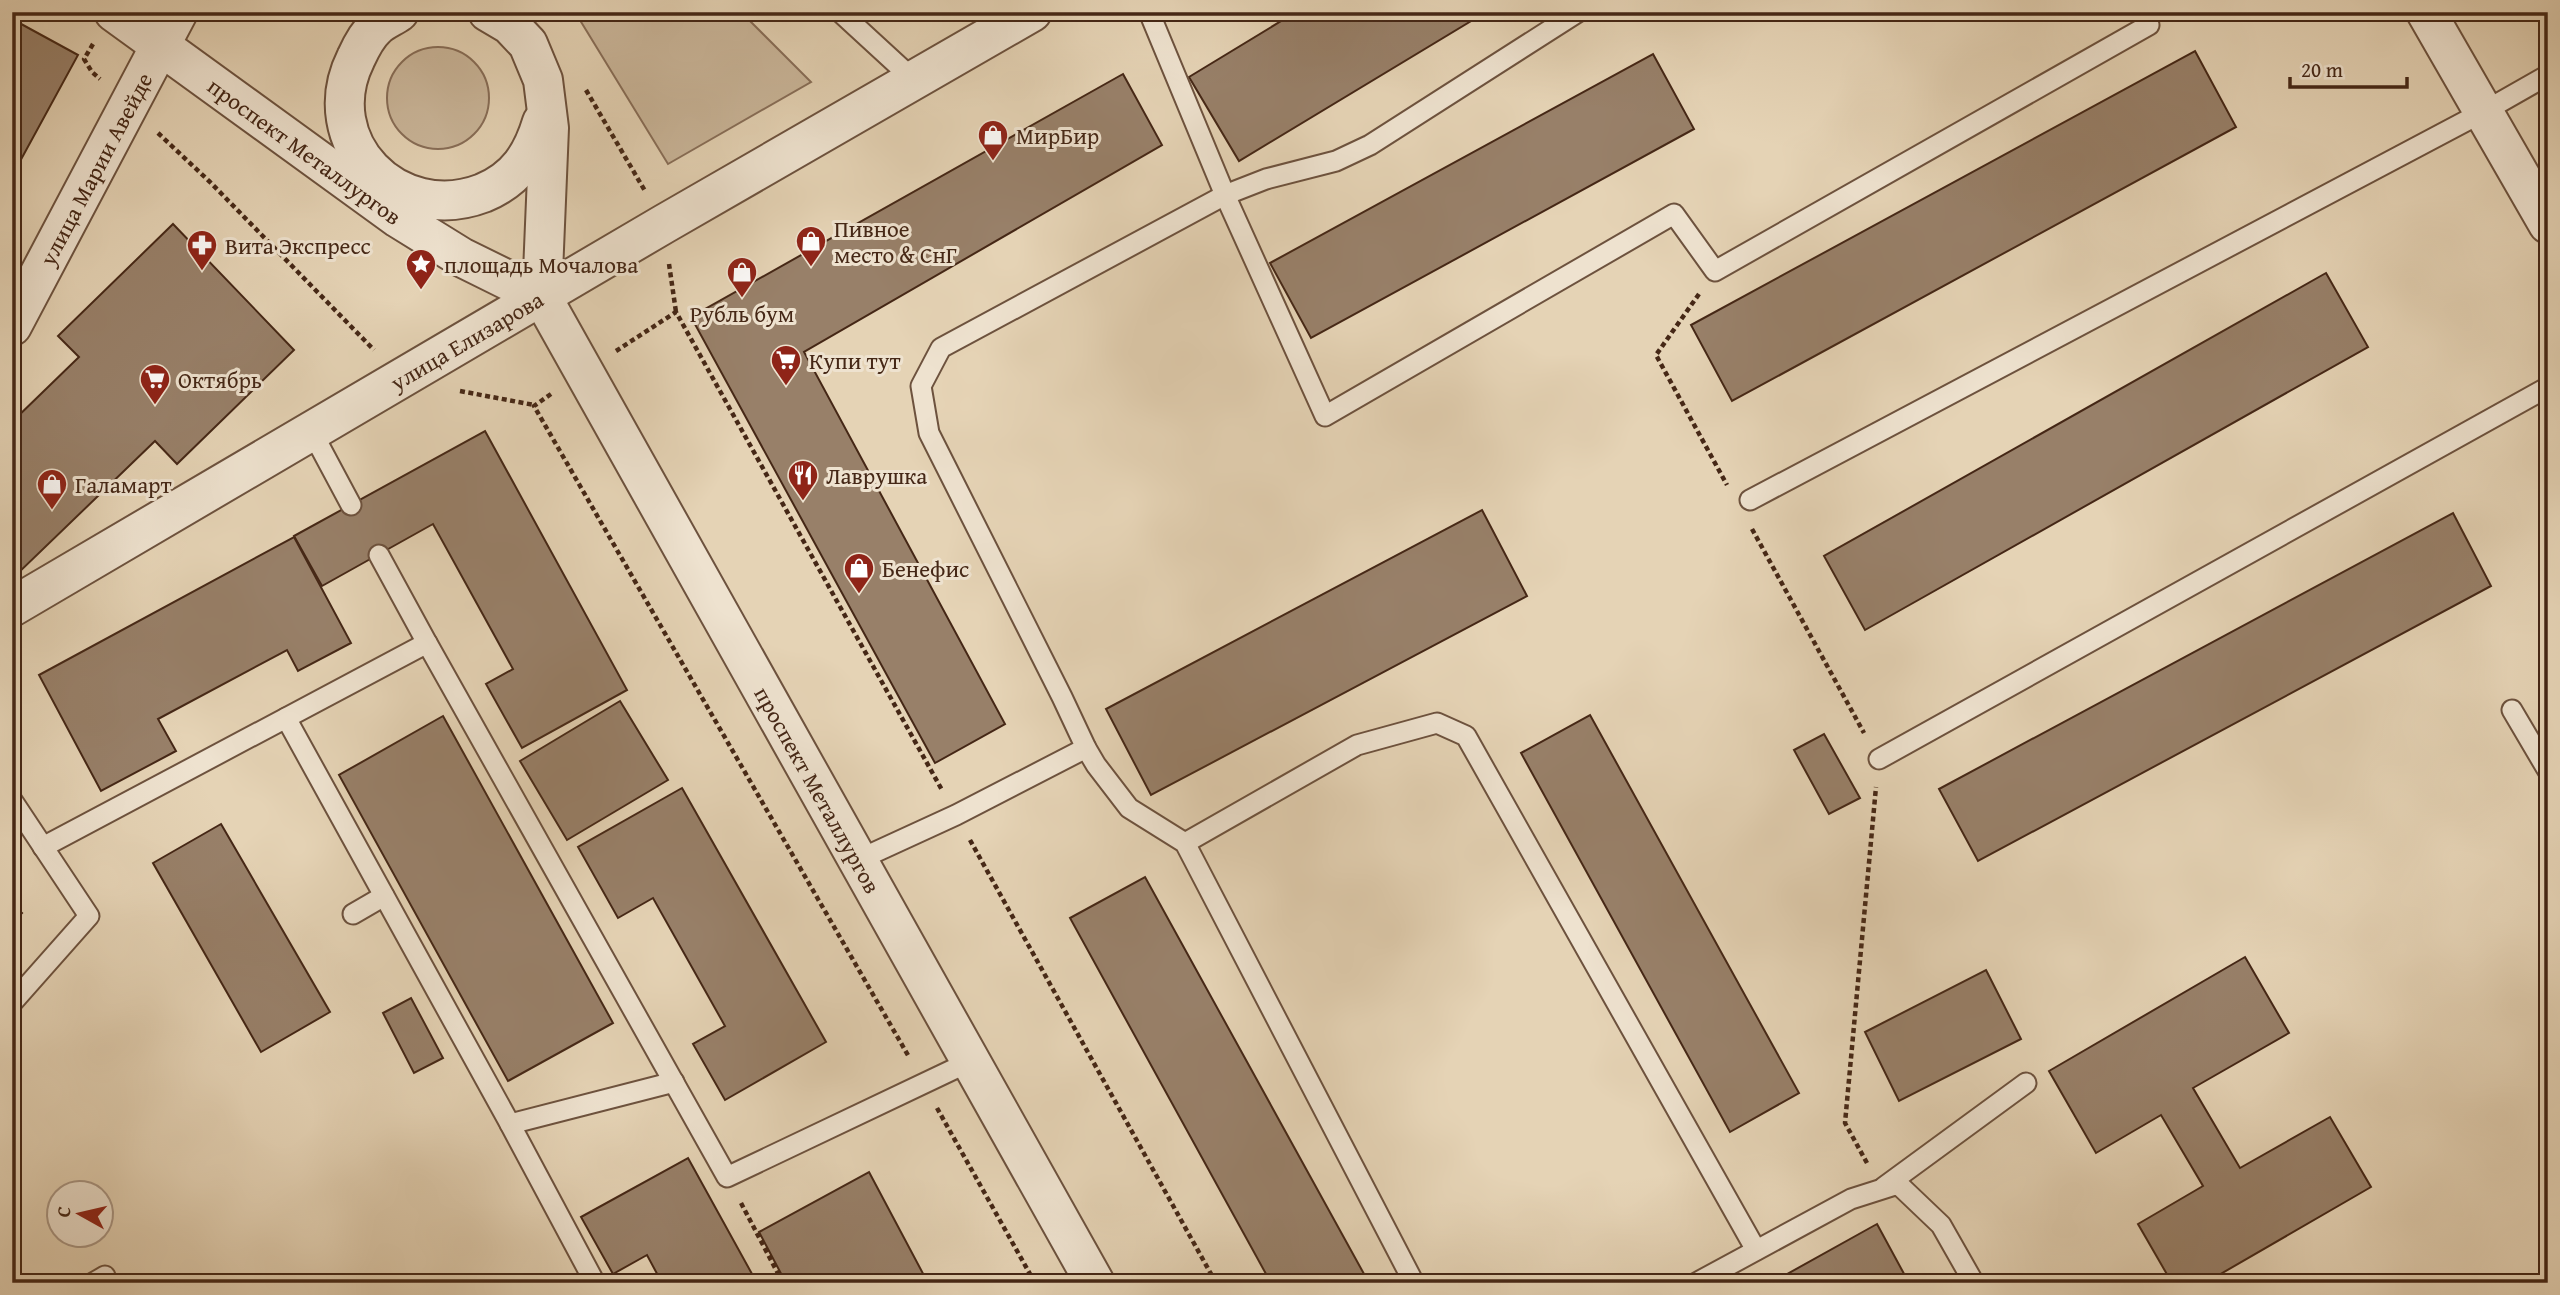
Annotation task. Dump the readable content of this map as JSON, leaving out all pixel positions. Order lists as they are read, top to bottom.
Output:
{
  "streets": {
    "street": ["проспект Металлургов", "улица Марии Авейде", "улица Елизарова"]
  },
  "crossings": [
    ["проспект Металлургов", "улица Марии Авейде"],
    ["проспект Металлургов", "улица Елизарова"]
  ],
  "places": {
    "shop": [
      "МирБир",
      "Пивное место & СнГ",
      "Рубль бум",
      "Галамарт",
      "Бенефис"
    ],
    "pharmacy": ["Вита Экспресс"],
    "place": ["площадь Мочалова"],
    "supermarket": ["Купи тут", "Октябрь"],
    "restaurant": ["Лаврушка"]
  },
  "scale_bar": "20 m",
  "north": "left"
}
